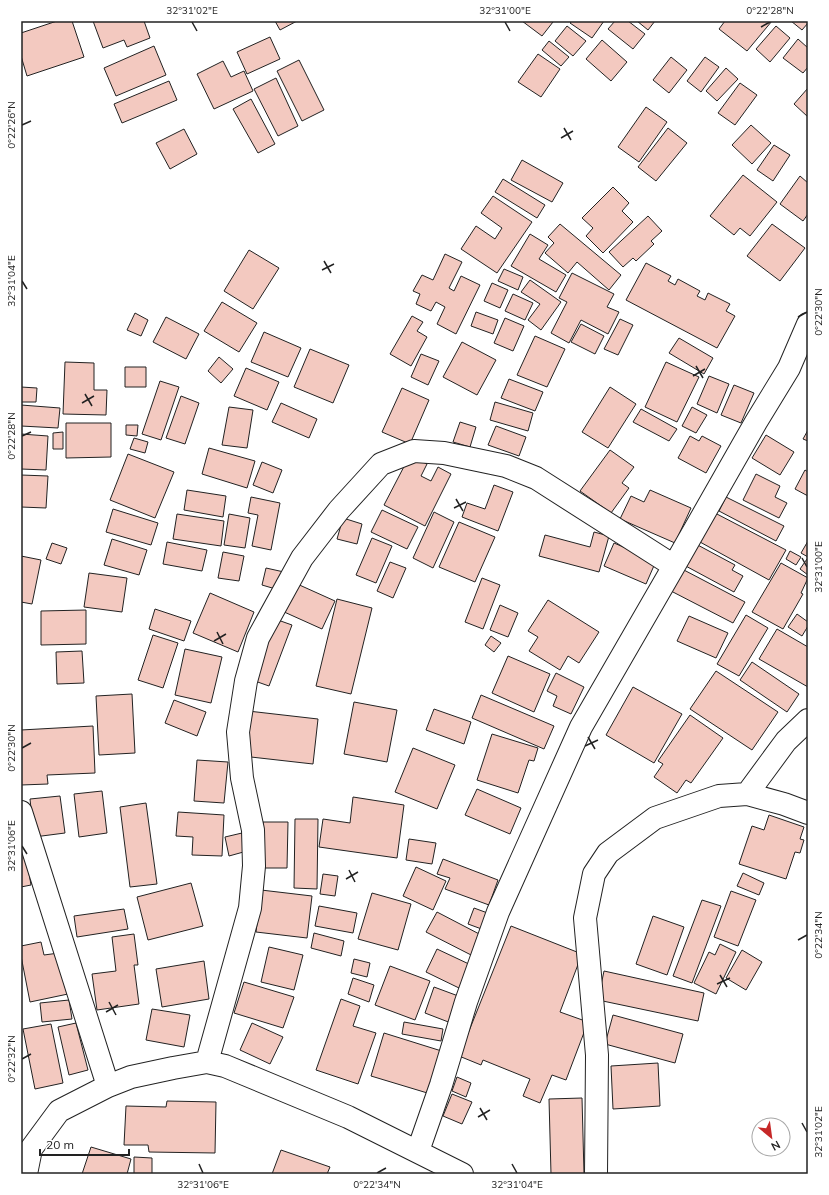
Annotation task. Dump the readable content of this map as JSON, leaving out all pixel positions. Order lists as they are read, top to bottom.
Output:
{
  "scale_bar": "20 m",
  "north": "bottom right",
  "coordinates": [
    "32°31'02\"E",
    "32°31'00\"E",
    "0°22'28\"N",
    "0°22'26\"N",
    "32°31'04\"E",
    "0°22'30\"N",
    "32°31'06\"E",
    "0°22'34\"N",
    "0°22'32\"N"
  ]
}
